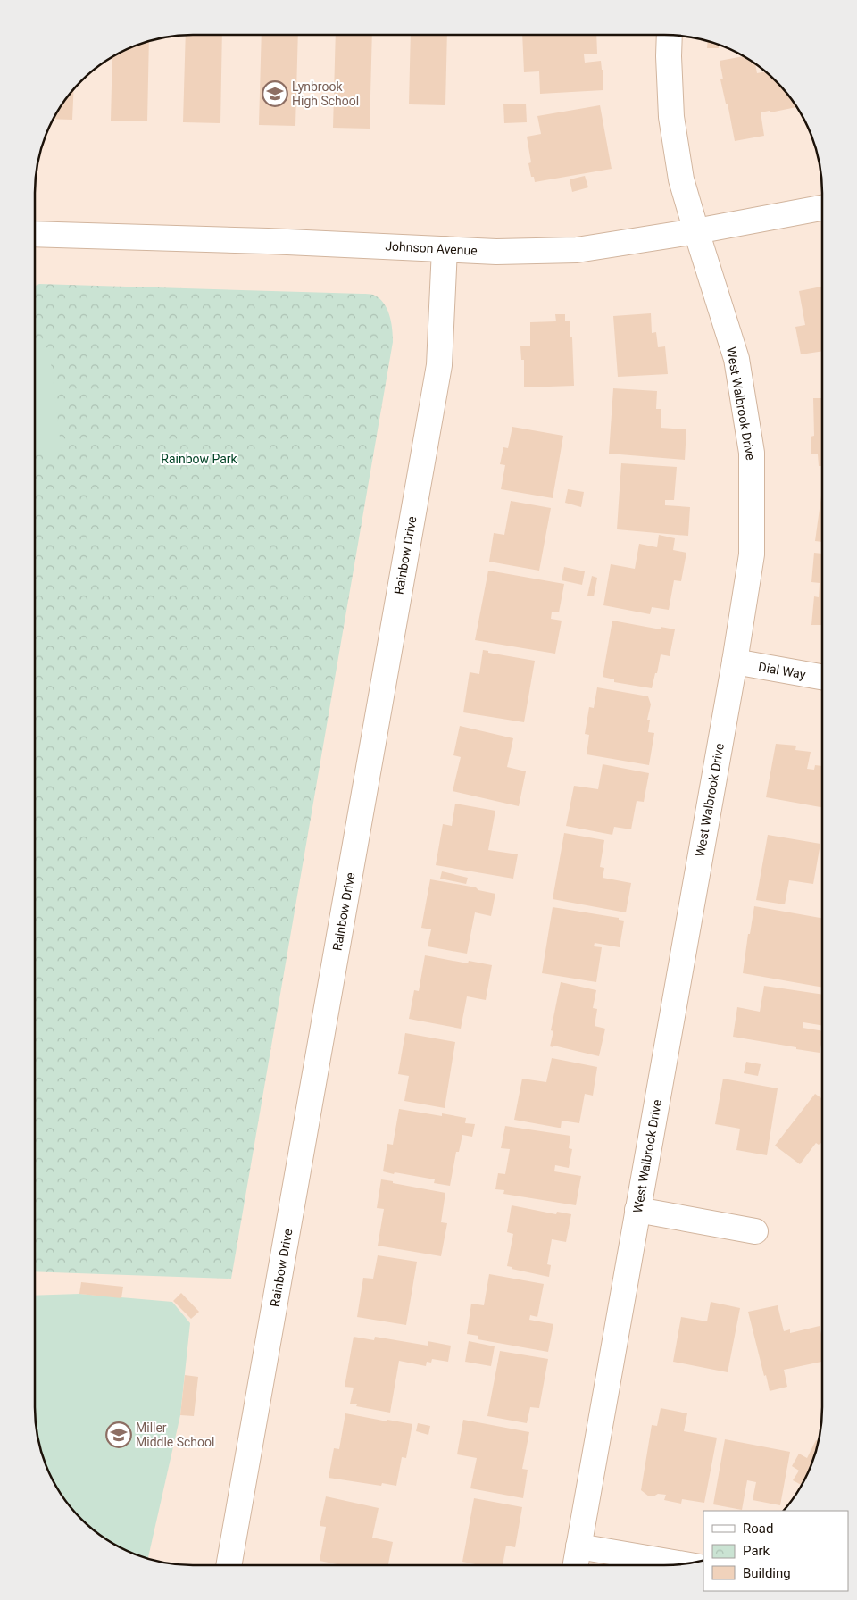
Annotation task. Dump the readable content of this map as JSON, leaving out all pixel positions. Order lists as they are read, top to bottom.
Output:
{
  "streets": {
    "street": [
      "Johnson Avenue",
      "West Walbrook Drive",
      "Rainbow Drive",
      "Dial Way"
    ]
  },
  "crossings": [
    ["Johnson Avenue", "West Walbrook Drive"],
    ["Johnson Avenue", "Rainbow Drive"],
    ["West Walbrook Drive", "Dial Way"]
  ],
  "parks": ["Rainbow Park"],
  "places": {
    "school or university": ["Lynbrook High School", "Miller Middle School"]
  },
  "legend": ["Road", "Park", "Building"]
}
